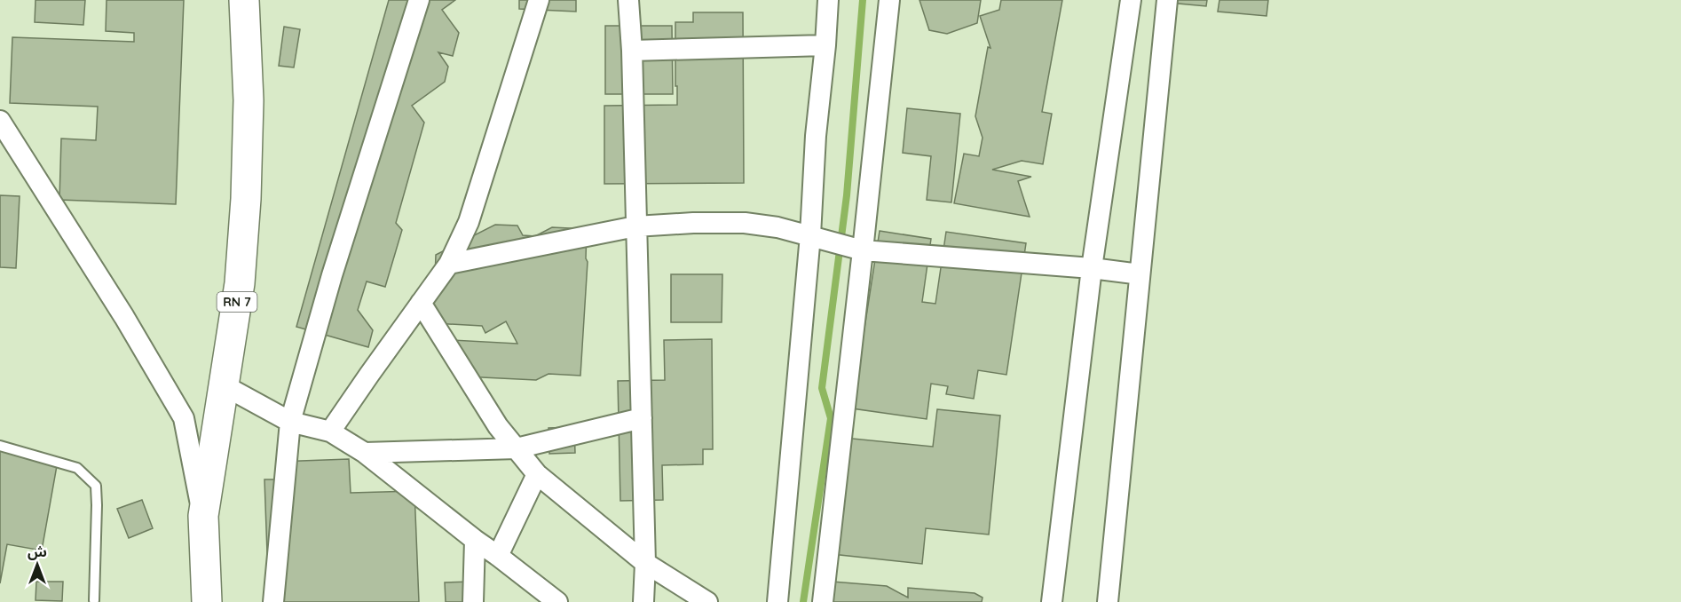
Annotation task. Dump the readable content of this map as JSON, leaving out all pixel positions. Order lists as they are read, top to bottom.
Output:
{
  "streets": {
    "main road": ["RN 7"]
  },
  "north": "top"
}
